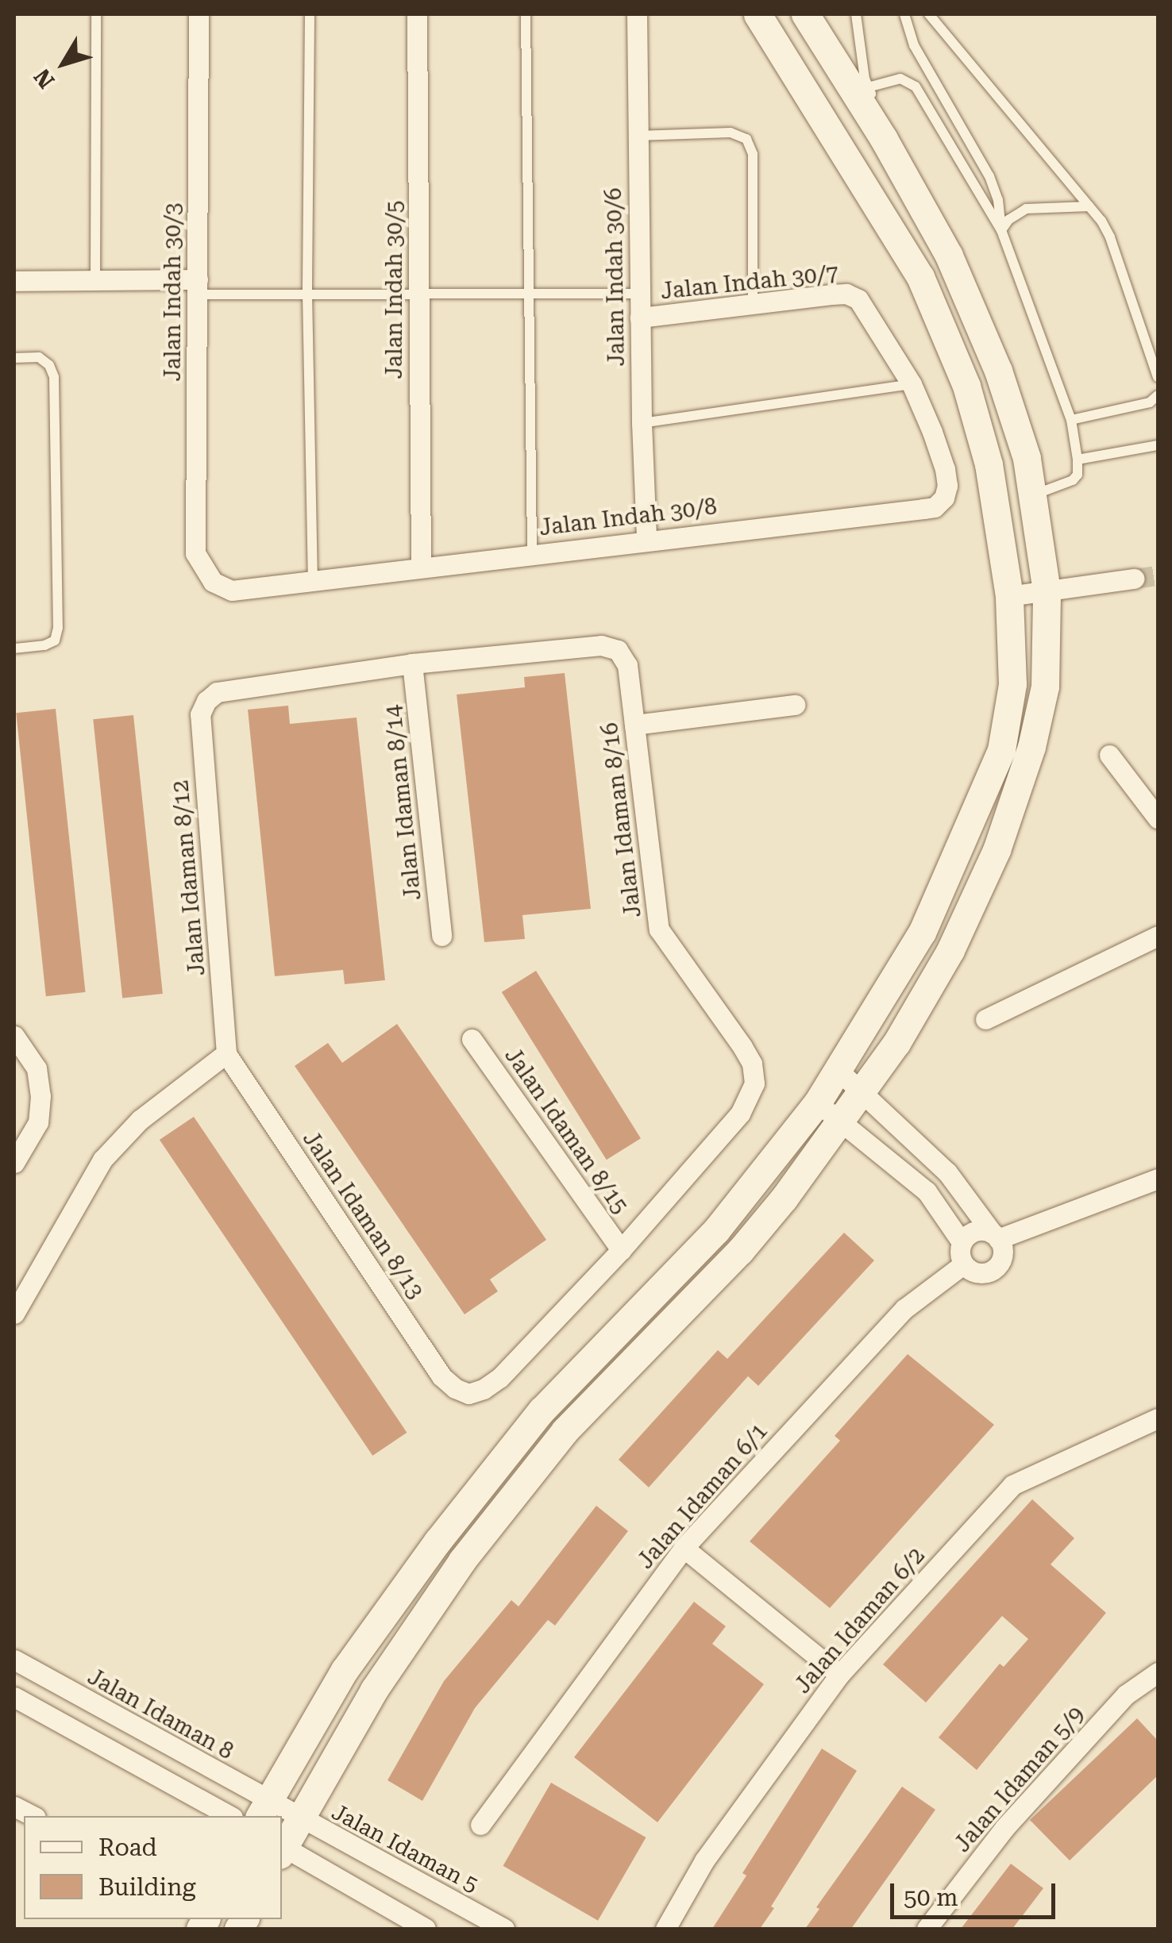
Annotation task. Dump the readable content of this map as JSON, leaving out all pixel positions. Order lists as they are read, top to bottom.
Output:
{
  "streets": {
    "street": [
      "Jalan Indah 30/6",
      "Jalan Indah 30/7",
      "Jalan Indah 30/5",
      "Jalan Indah 30/3",
      "Jalan Indah 30/8",
      "Jalan Idaman 8/14",
      "Jalan Idaman 8/16",
      "Jalan Idaman 8/12",
      "Jalan Idaman 8/15",
      "Jalan Idaman 8/13",
      "Jalan Idaman 6/1",
      "Jalan Idaman 6/2",
      "Jalan Idaman 8",
      "Jalan Idaman 5/9",
      "Jalan Idaman 5"
    ]
  },
  "crossings": [
    ["Jalan Indah 30/6", "Jalan Indah 30/7"],
    ["Jalan Indah 30/6", "Jalan Indah 30/8"],
    ["Jalan Indah 30/7", "Jalan Indah 30/8"],
    ["Jalan Indah 30/5", "Jalan Indah 30/8"],
    ["Jalan Indah 30/3", "Jalan Indah 30/8"],
    ["Jalan Idaman 8/14", "Jalan Idaman 8/16"],
    ["Jalan Idaman 8/14", "Jalan Idaman 8/12"],
    ["Jalan Idaman 8/16", "Jalan Idaman 8/12"],
    ["Jalan Idaman 8/16", "Jalan Idaman 8/15"],
    ["Jalan Idaman 8/16", "Jalan Idaman 8/13"],
    ["Jalan Idaman 8/12", "Jalan Idaman 8/13"],
    ["Jalan Idaman 8/15", "Jalan Idaman 8/13"],
    ["Jalan Idaman 8", "Jalan Idaman 5"]
  ],
  "legend": ["Road", "Building"],
  "scale_bar": "50 m",
  "north": "bottom left"
}
